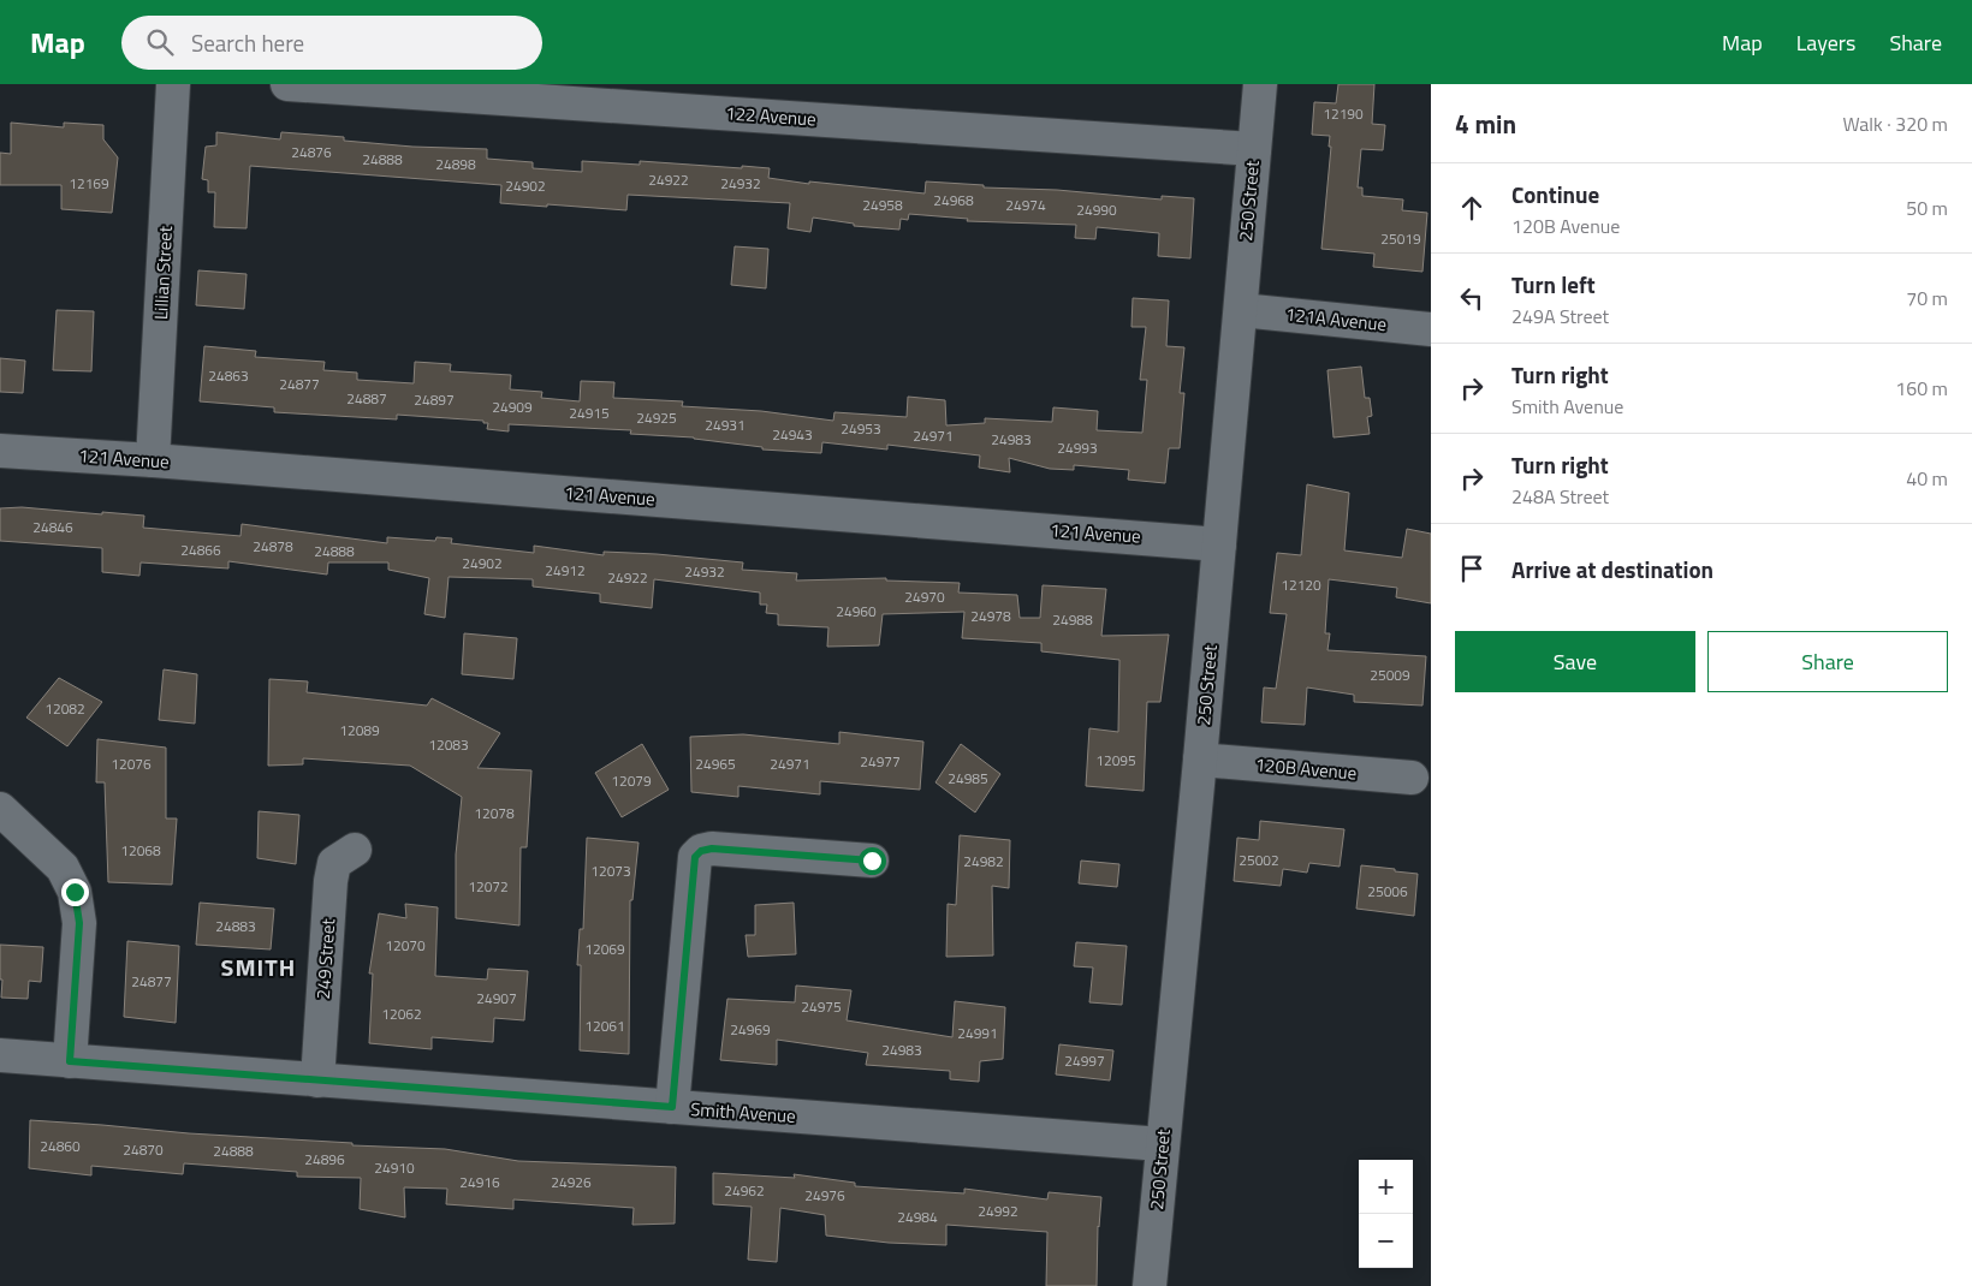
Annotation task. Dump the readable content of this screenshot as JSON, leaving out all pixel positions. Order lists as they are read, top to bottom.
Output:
{
  "streets": {
    "street": [
      "122 Avenue",
      "250 Street",
      "Lillian Street",
      "121A Avenue",
      "121 Avenue",
      "120B Avenue",
      "249 Street",
      "Smith Avenue"
    ]
  },
  "crossings": [
    ["122 Avenue", "250 Street"],
    ["250 Street", "121A Avenue"],
    ["250 Street", "121 Avenue"],
    ["250 Street", "120B Avenue"],
    ["250 Street", "Smith Avenue"],
    ["Lillian Street", "121 Avenue"],
    ["249 Street", "Smith Avenue"]
  ],
  "districts": ["SMITH"],
  "house_numbers": [
    "12190",
    "24876",
    "24888",
    "24898",
    "24922",
    "12169",
    "24932",
    "24902",
    "24968",
    "24958",
    "24974",
    "24990",
    "25019",
    "24863",
    "24877",
    "24887",
    "24897",
    "24909",
    "24915",
    "24925",
    "24931",
    "24953",
    "24943",
    "24971",
    "24983",
    "24993",
    "24846",
    "24878",
    "24866",
    "24888",
    "24902",
    "24912",
    "24932",
    "24922",
    "12120",
    "24970",
    "24960",
    "24978",
    "24988",
    "25009",
    "12082",
    "12089",
    "12083",
    "12095",
    "24977",
    "12076",
    "24965",
    "24971",
    "24985",
    "12079",
    "12078",
    "12068",
    "25002",
    "24982",
    "12073",
    "12072",
    "25006",
    "24883",
    "12070",
    "12069",
    "24877",
    "24907",
    "24975",
    "12062",
    "12061",
    "24969",
    "24991",
    "24983",
    "24997",
    "24860",
    "24870",
    "24888",
    "24896",
    "24910",
    "24916",
    "24926",
    "24962",
    "24976",
    "24992",
    "24984"
  ],
  "page": {
    "header": "Map",
    "search": "Search here",
    "nav": ["Map", "Layers", "Share"],
    "heading": ["4 min", "Walk · 320 m"],
    "list": [
      ["Continue", "120B Avenue", "50 m"],
      ["Turn left", "249A Street", "70 m"],
      ["Turn right", "Smith Avenue", "160 m"],
      ["Turn right", "248A Street", "40 m"],
      "Arrive at destination"
    ],
    "buttons": ["Save", "Share"],
    "map_buttons": ["+", "−"]
  }
}
